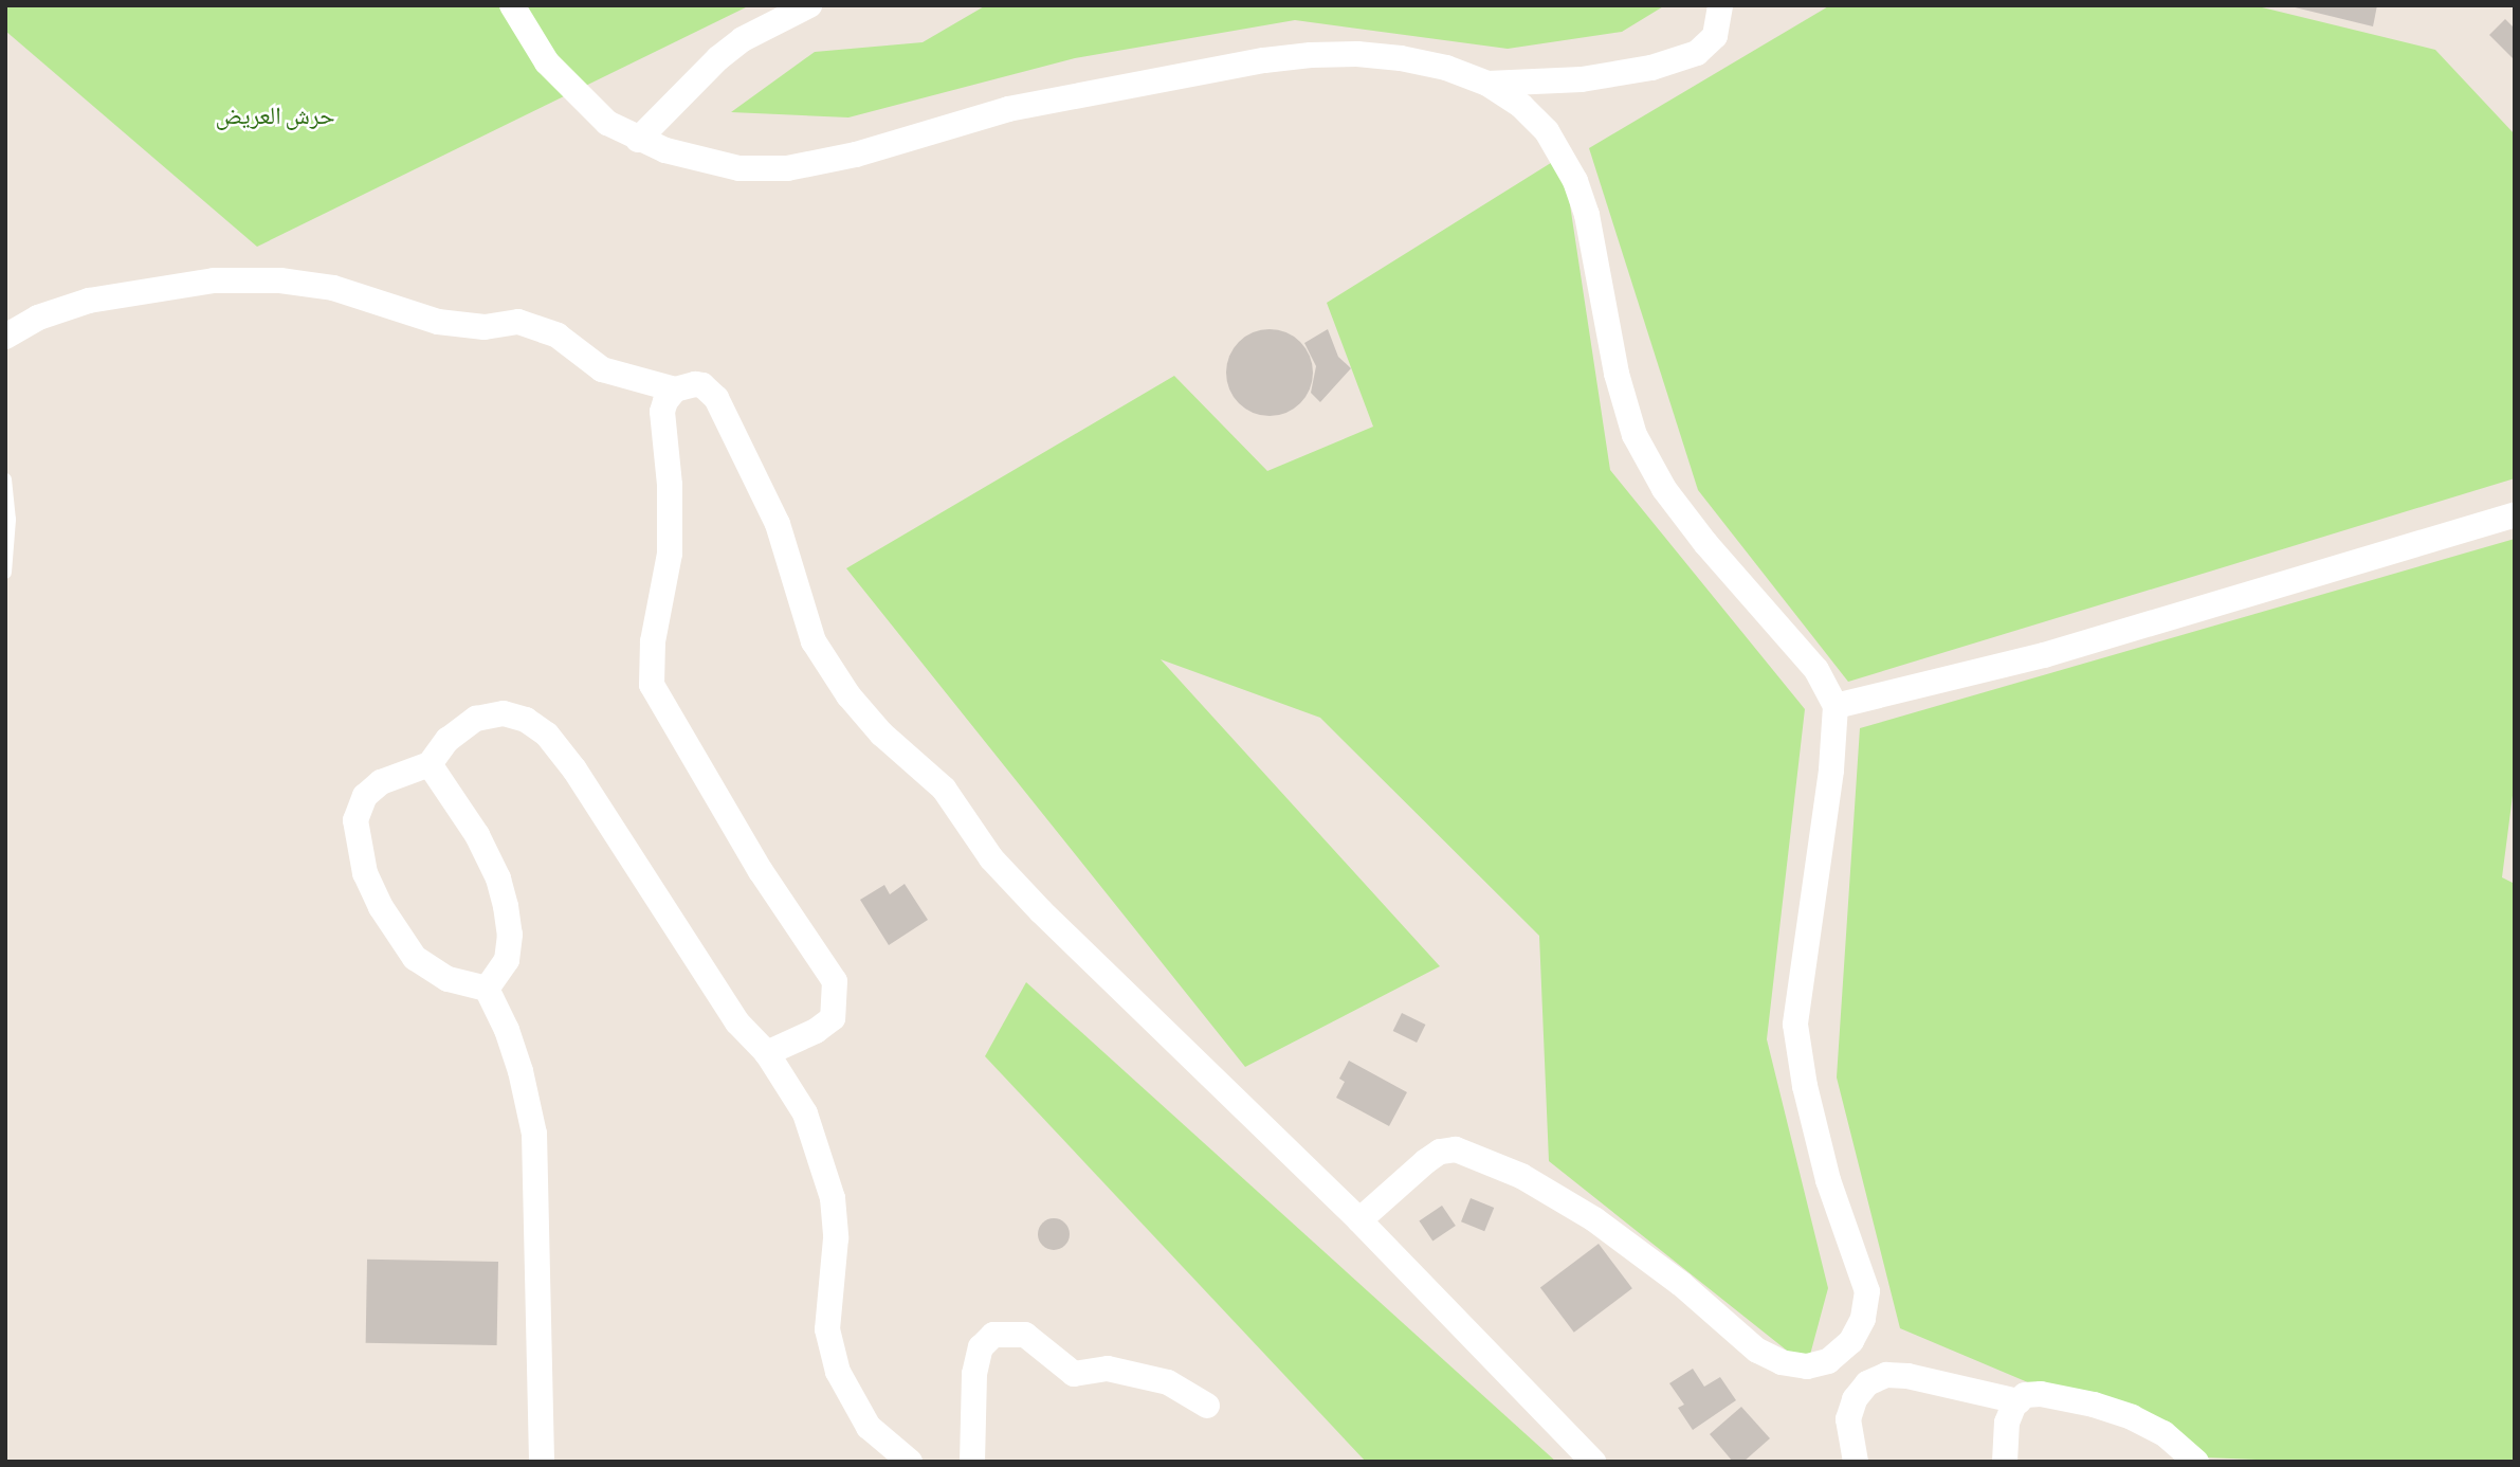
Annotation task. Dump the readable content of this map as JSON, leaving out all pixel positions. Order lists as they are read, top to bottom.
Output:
{
  "parks": ["حرش العريض"]
}
